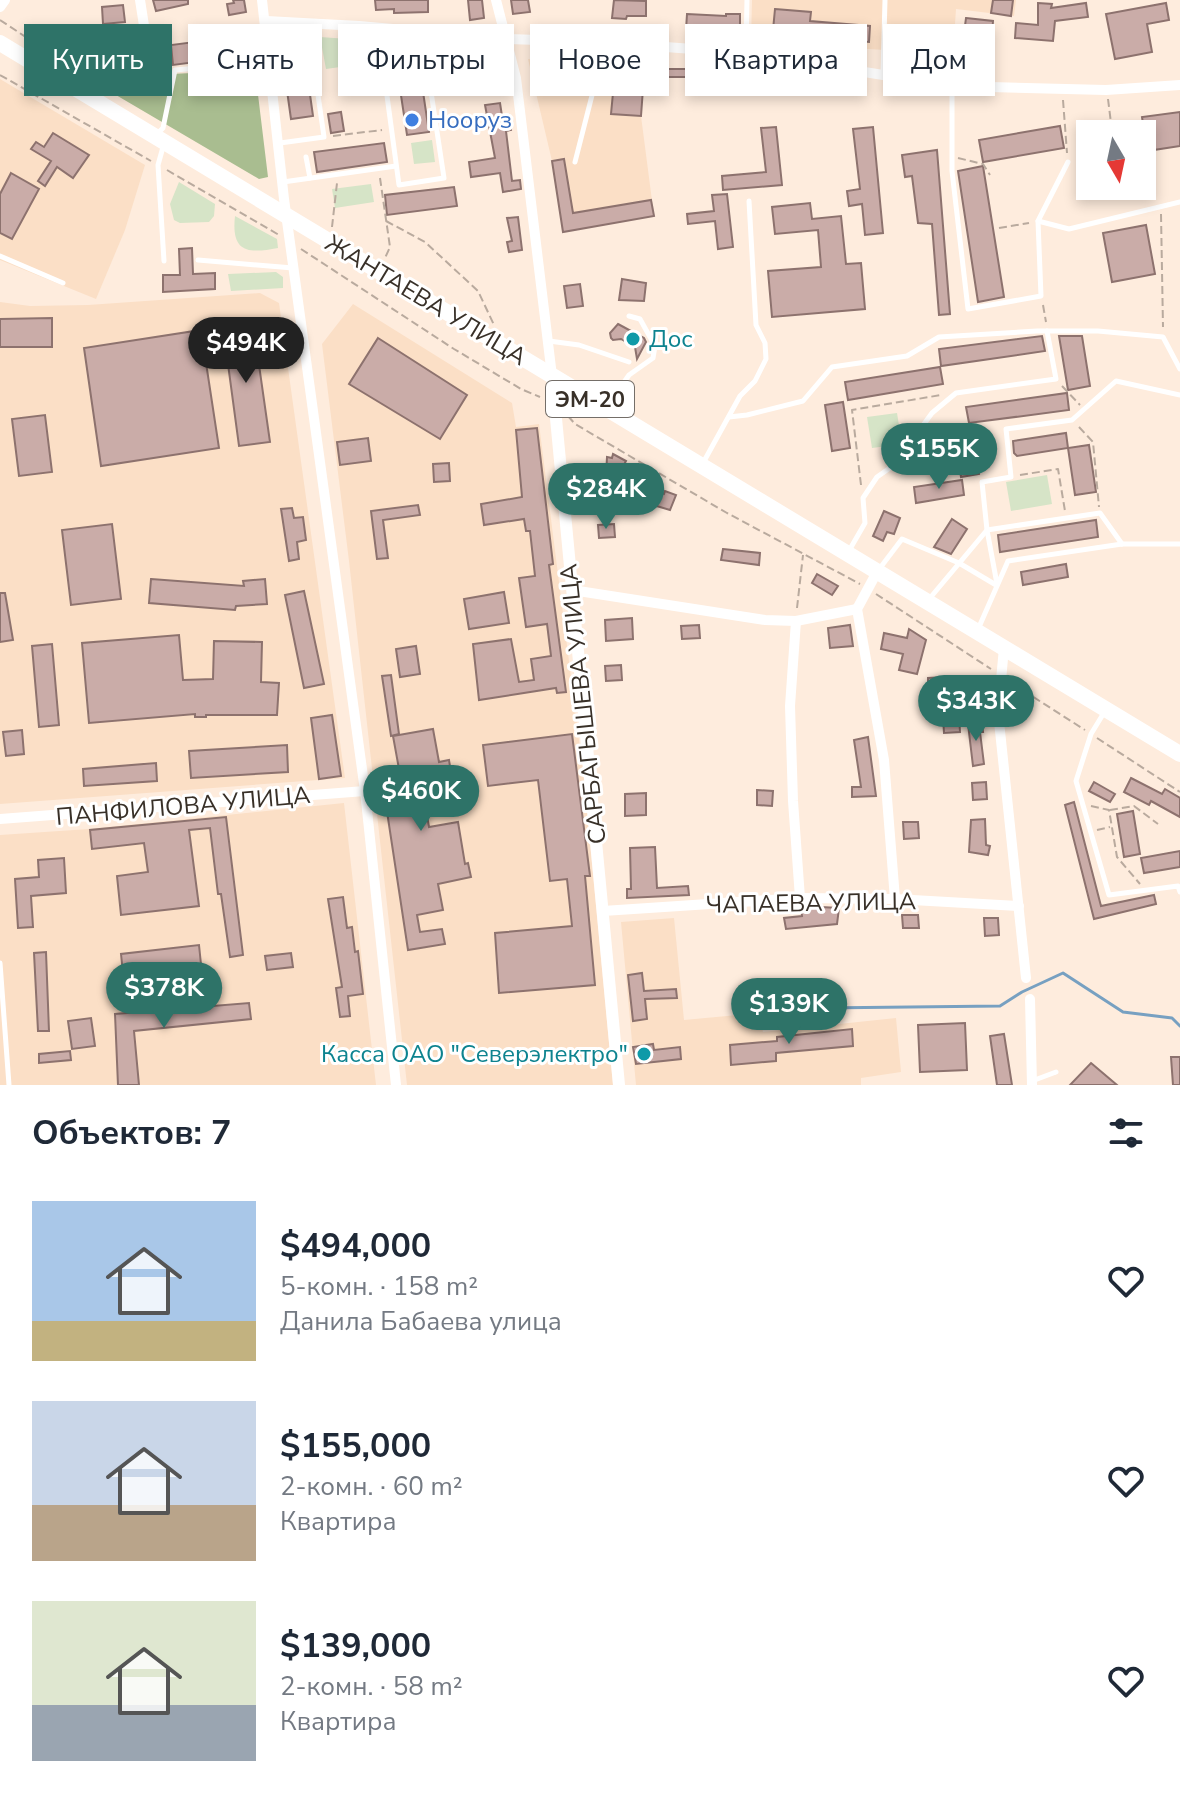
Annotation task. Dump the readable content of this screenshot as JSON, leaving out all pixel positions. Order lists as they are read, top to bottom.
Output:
{
  "streets": {
    "main road": ["ЖАНТАЕВА УЛИЦА", "ЭМ-20"],
    "street": ["САРБАГЫШЕВА УЛИЦА", "ПАНФИЛОВА УЛИЦА", "ЧАПАЕВА УЛИЦА"]
  },
  "crossings": [
    ["ЖАНТАЕВА УЛИЦА", "САРБАГЫШЕВА УЛИЦА"],
    ["САРБАГЫШЕВА УЛИЦА", "ЧАПАЕВА УЛИЦА"]
  ],
  "places": ["Нооруз", "Дос", "Касса ОАО \"Северэлектро\""],
  "north": "bottom",
  "page": {
    "chip": [
      "Купить",
      "Снять",
      "Фильтры",
      "Новое",
      "Квартира",
      "Дом"
    ],
    "price": [
      "$494K",
      "$155K",
      "$284K",
      "$343K",
      "$460K",
      "$378K",
      "$139K"
    ],
    "heading": "Объектов: 7",
    "list": [
      {
        "name": "$494,000",
        "note": "5-комн. · 158 m² · Данила Бабаева улица"
      },
      {
        "name": "$155,000",
        "note": "2-комн. · 60 m² · Квартира"
      },
      {
        "name": "$139,000",
        "note": "2-комн. · 58 m² · Квартира"
      }
    ]
  }
}
